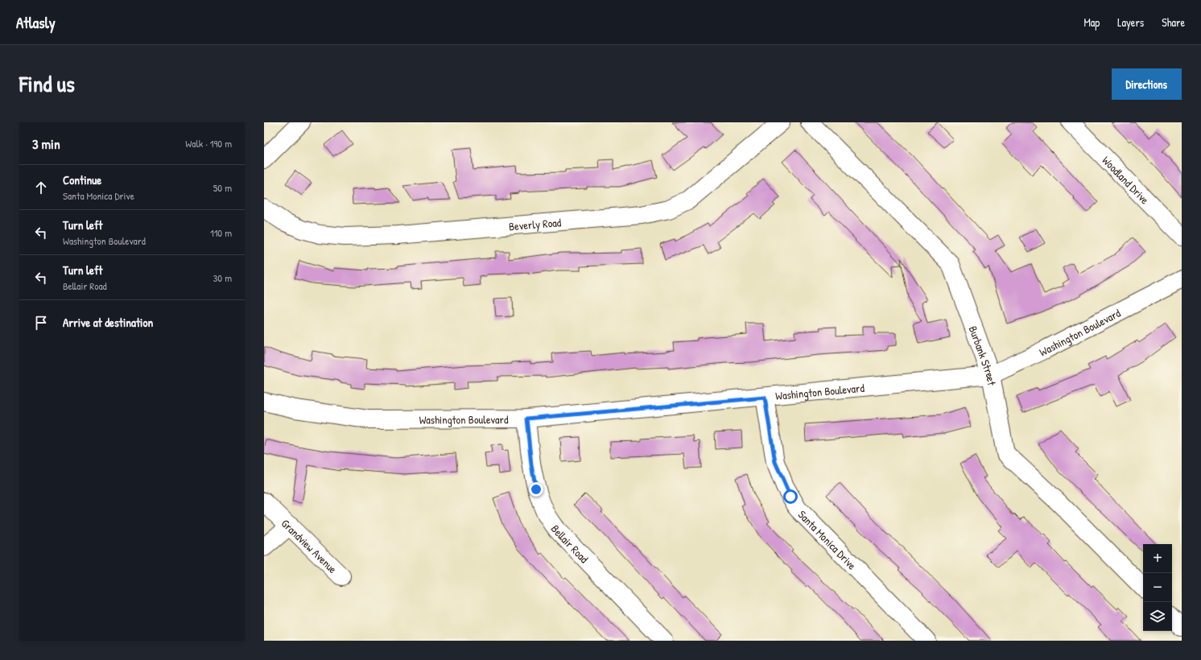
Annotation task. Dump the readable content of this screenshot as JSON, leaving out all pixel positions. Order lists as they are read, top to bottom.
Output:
{
  "streets": {
    "street": [
      "Woodland Drive",
      "Beverly Road",
      "Washington Boulevard",
      "Burbank Street",
      "Santa Monica Drive",
      "Bellair Road",
      "Grandview Avenue"
    ]
  },
  "crossings": [
    ["Washington Boulevard", "Burbank Street"],
    ["Washington Boulevard", "Santa Monica Drive"],
    ["Washington Boulevard", "Bellair Road"]
  ],
  "page": {
    "header": "Atlasly",
    "nav": ["Map", "Layers", "Share"],
    "title": "Find us",
    "buttons": "Directions",
    "heading": ["3 min", "Walk · 190 m"],
    "list": [
      ["Continue", "Santa Monica Drive", "50 m"],
      ["Turn left", "Washington Boulevard", "110 m"],
      ["Turn left", "Bellair Road", "30 m"],
      "Arrive at destination"
    ],
    "map_buttons": ["+", "−"]
  }
}
